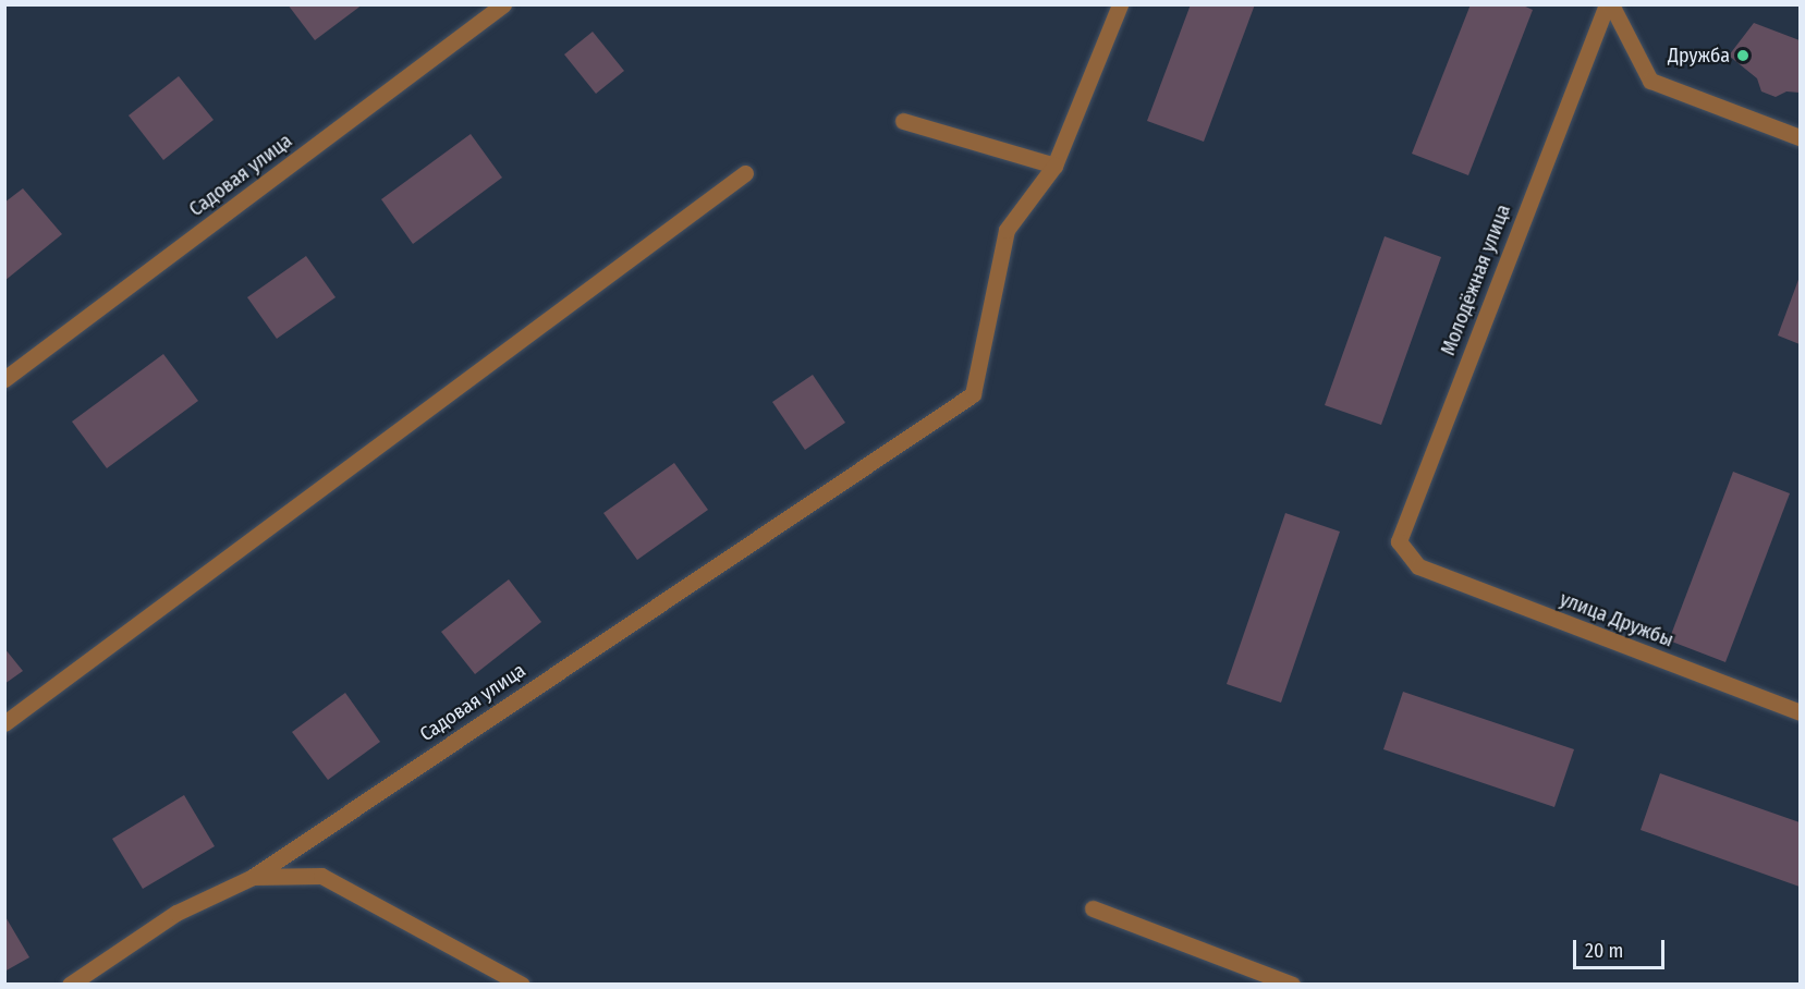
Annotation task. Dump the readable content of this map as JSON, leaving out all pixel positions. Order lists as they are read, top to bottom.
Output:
{
  "streets": {
    "street": ["Садовая улица", "Молодёжная улица", "улица Дружбы"]
  },
  "crossings": [
    ["Молодёжная улица", "улица Дружбы"]
  ],
  "places": ["Дружба"],
  "scale_bar": "20 m"
}
